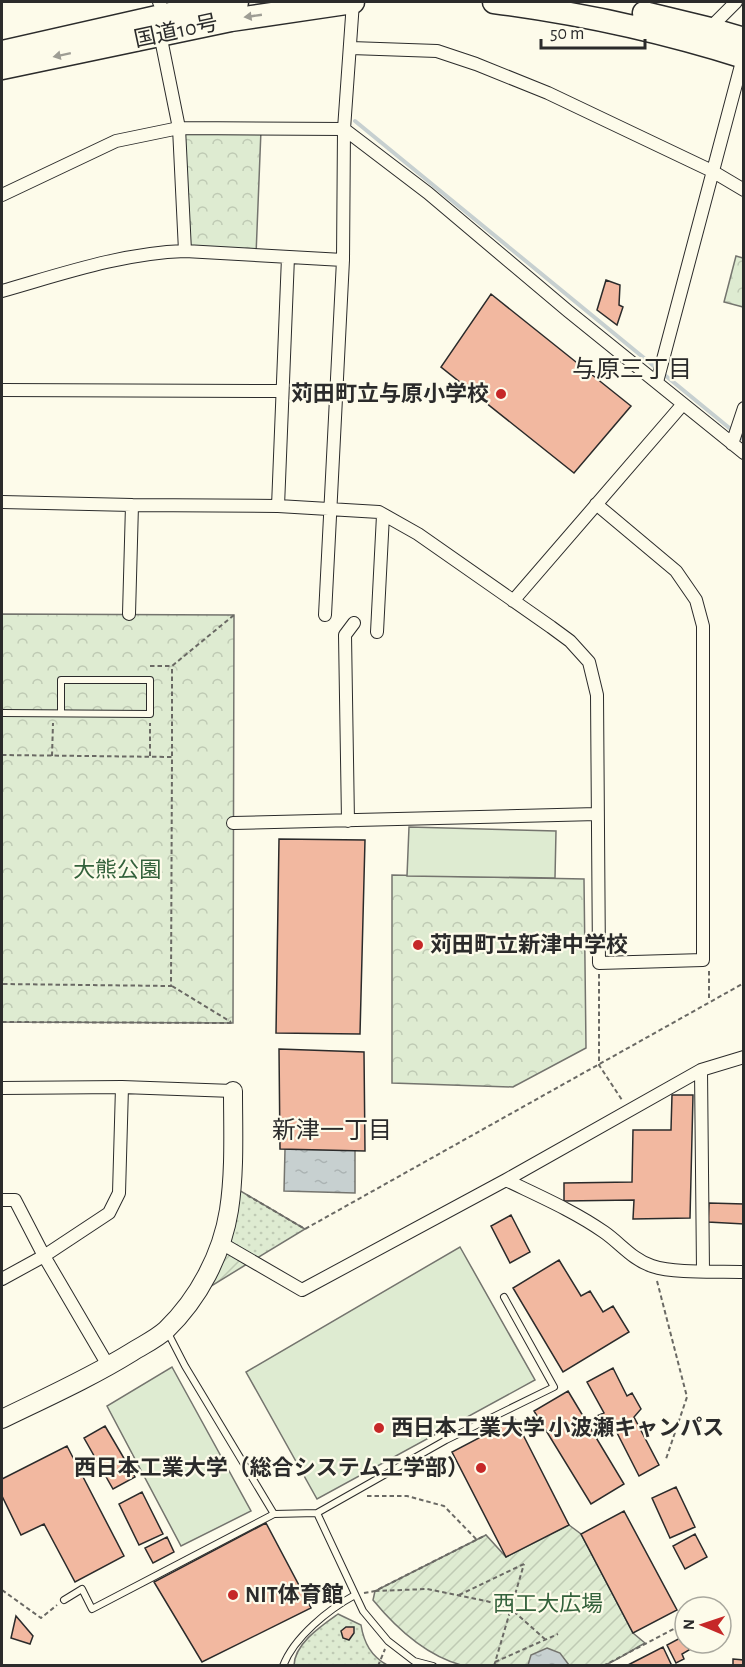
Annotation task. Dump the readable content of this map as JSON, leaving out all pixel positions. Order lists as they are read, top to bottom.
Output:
{
  "streets": {
    "highway": ["国道10号"]
  },
  "districts": ["与原三丁目", "新津一丁目"],
  "parks": ["大熊公園", "西工大広場"],
  "places": [
    "苅田町立与原小学校",
    "苅田町立新津中学校",
    "西日本工業大学 小波瀬キャンパス",
    "西日本工業大学（総合システム工学部）",
    "NIT体育館"
  ],
  "scale_bar": "50 m",
  "north": "left"
}
